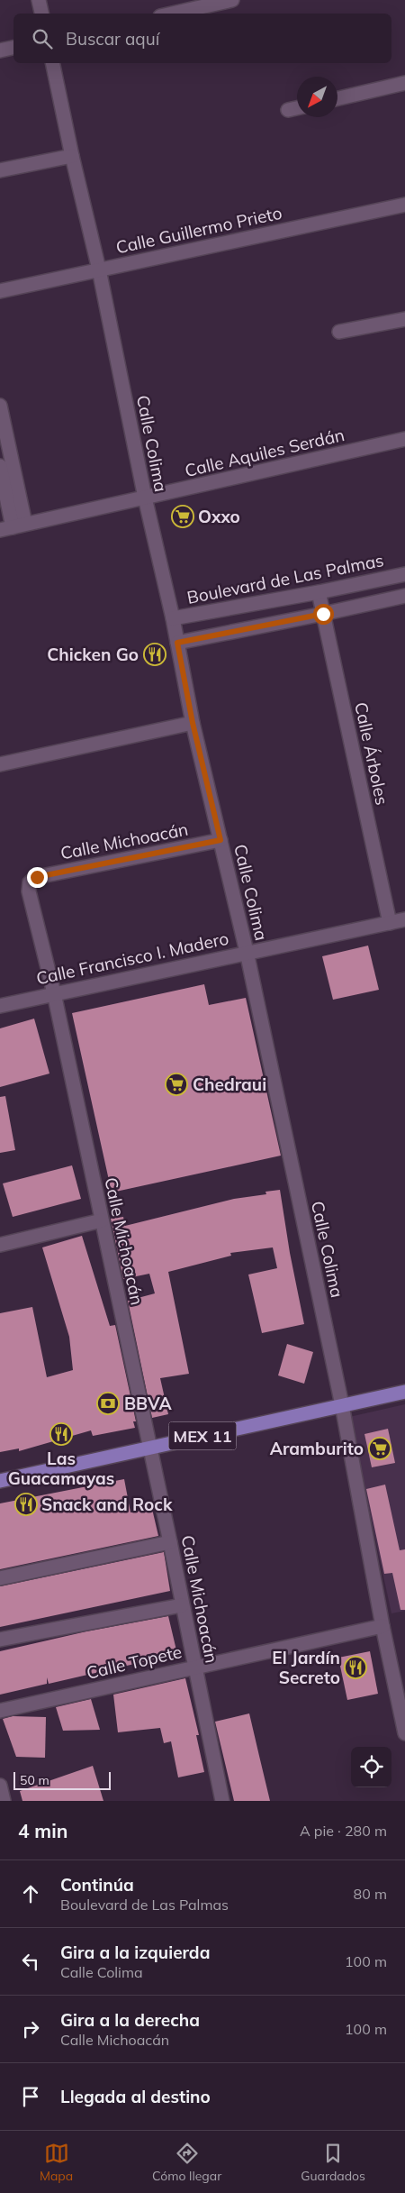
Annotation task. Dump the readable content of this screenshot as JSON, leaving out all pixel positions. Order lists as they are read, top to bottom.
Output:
{
  "streets": {
    "main road": ["MEX 11"],
    "street": [
      "Calle Guillermo Prieto",
      "Calle Colima",
      "Calle Aquiles Serdán",
      "Boulevard de Las Palmas",
      "Calle Árboles",
      "Calle Michoacán",
      "Calle Francisco I. Madero",
      "Calle Topete"
    ]
  },
  "crossings": [
    ["Calle Guillermo Prieto", "Calle Colima"],
    ["Calle Colima", "Calle Aquiles Serdán"],
    ["Calle Colima", "Boulevard de Las Palmas"],
    ["Calle Colima", "Calle Michoacán"],
    ["Calle Colima", "Calle Francisco I. Madero"],
    ["Calle Colima", "MEX 11"],
    ["Calle Colima", "Calle Topete"],
    ["Boulevard de Las Palmas", "Calle Árboles"],
    ["Calle Árboles", "Calle Francisco I. Madero"],
    ["Calle Michoacán", "Calle Francisco I. Madero"],
    ["Calle Michoacán", "MEX 11"],
    ["Calle Michoacán", "Calle Topete"]
  ],
  "places": {
    "supermarket": ["Oxxo", "Chedraui", "Aramburito"],
    "restaurant": [
      "Chicken Go",
      "Las Guacamayas",
      "Snack and Rock",
      "El Jardín Secreto"
    ],
    "bank": ["BBVA"]
  },
  "scale_bar": "50 m",
  "north": "bottom left",
  "page": {
    "search": "Buscar aquí",
    "scale": "50 m",
    "heading": ["4 min", "A pie · 280 m"],
    "list": [
      ["Continúa", "Boulevard de Las Palmas", "80 m"],
      ["Gira a la izquierda", "Calle Colima", "100 m"],
      ["Gira a la derecha", "Calle Michoacán", "100 m"],
      "Llegada al destino"
    ],
    "nav": ["Mapa", "Cómo llegar", "Guardados"]
  }
}
